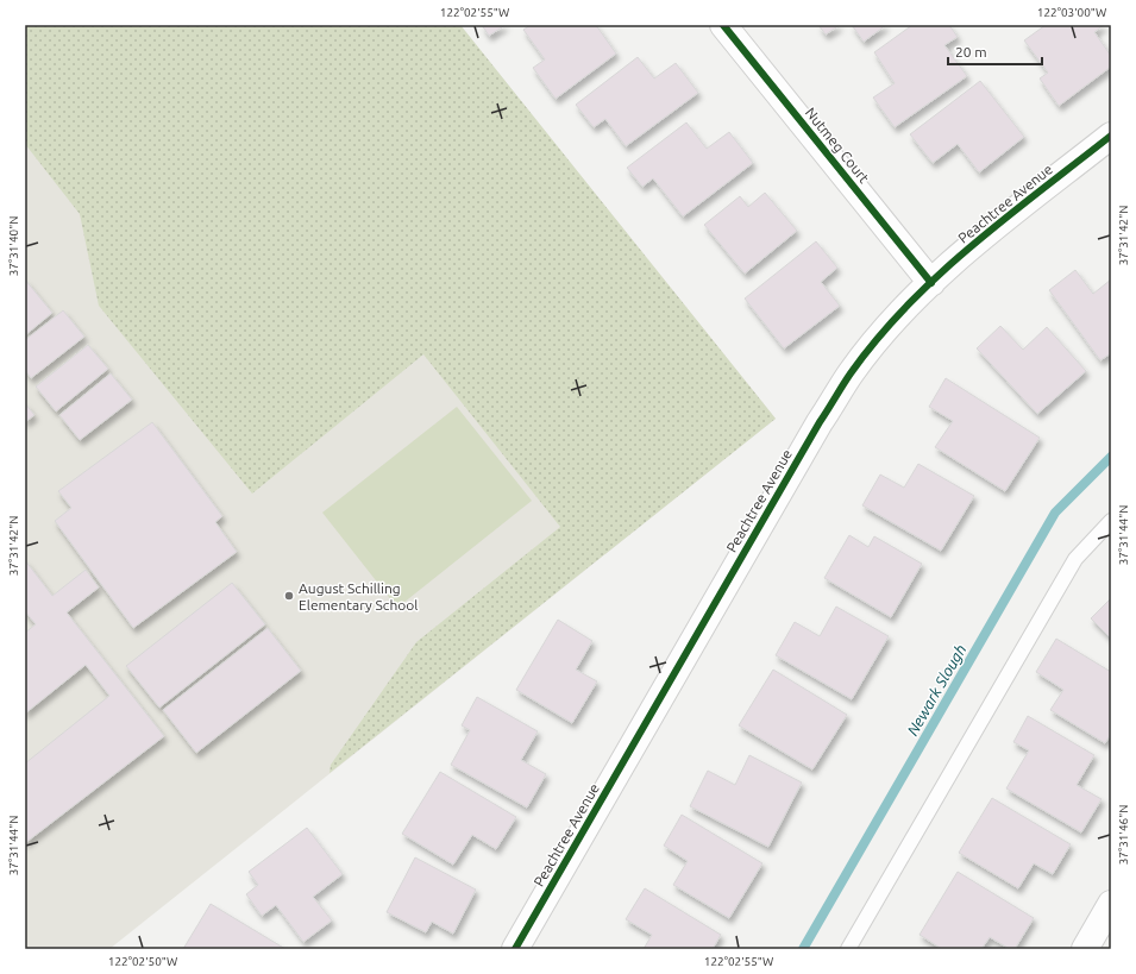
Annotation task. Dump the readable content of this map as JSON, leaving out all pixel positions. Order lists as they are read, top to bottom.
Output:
{
  "streets": {
    "street": ["Nutmeg Court", "Peachtree Avenue"]
  },
  "crossings": [
    ["Nutmeg Court", "Peachtree Avenue"]
  ],
  "water": ["Newark Slough"],
  "places": ["August Schilling Elementary School"],
  "scale_bar": "20 m",
  "coordinates": [
    "122°02'55\"W",
    "122°03'00\"W",
    "37°31'42\"N",
    "37°31'40\"N",
    "37°31'44\"N",
    "37°31'46\"N",
    "122°02'50\"W"
  ]
}
